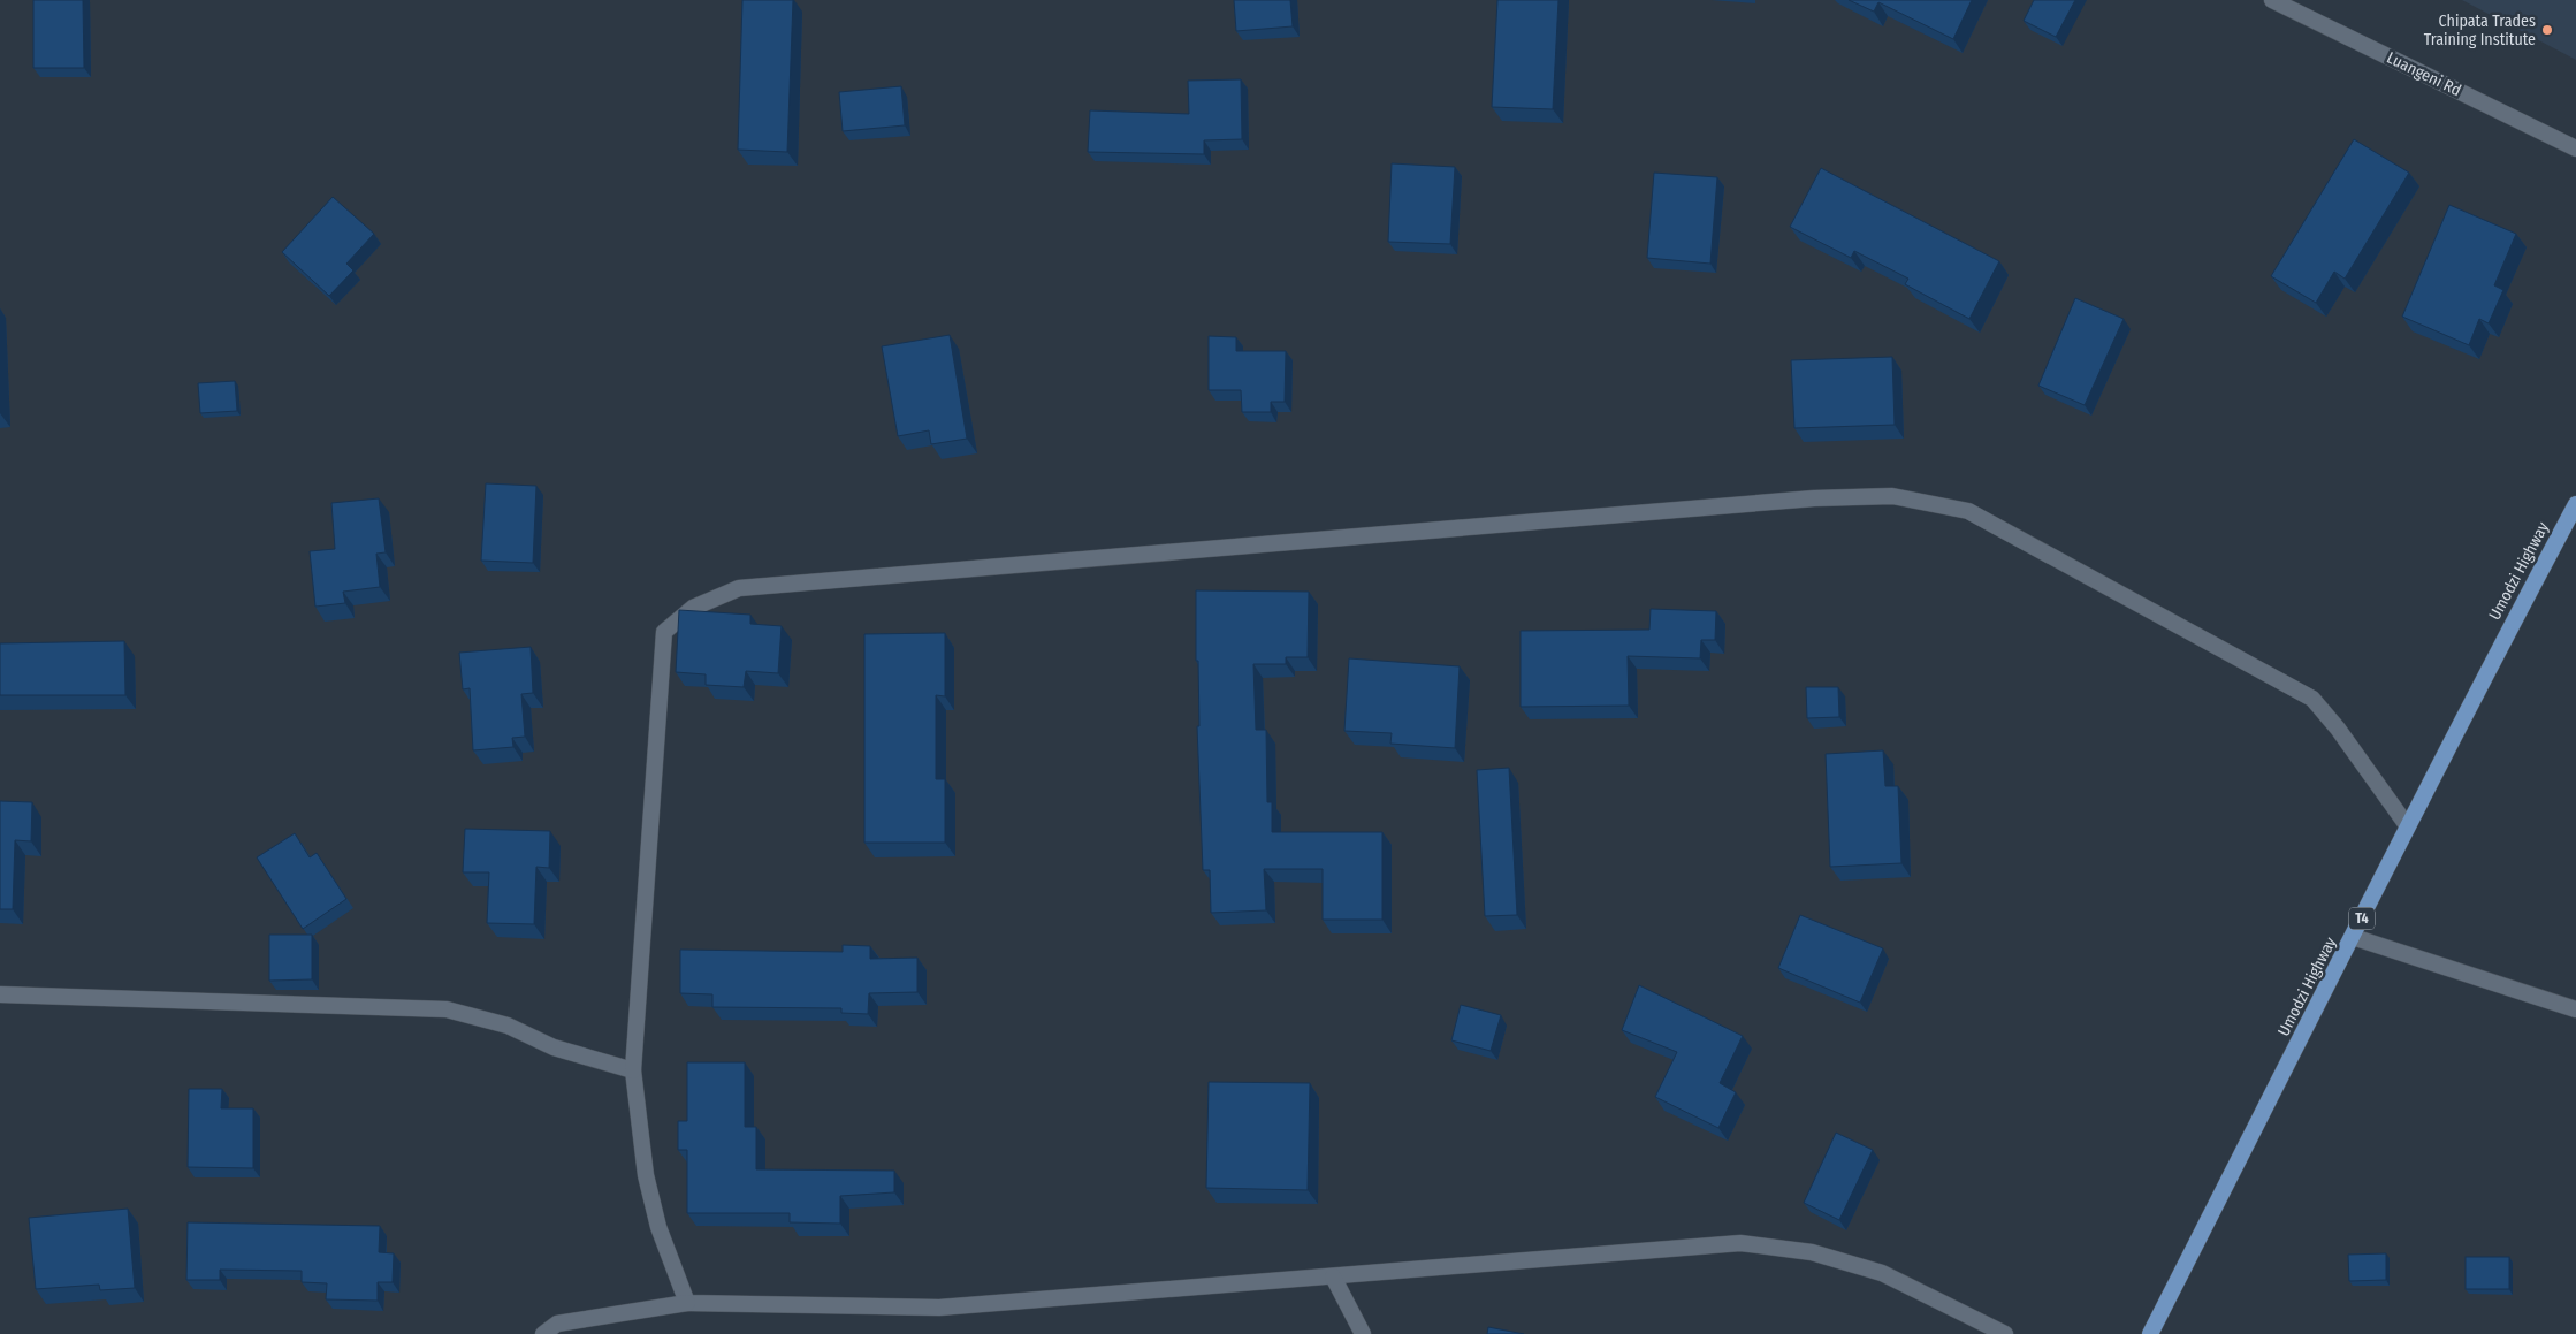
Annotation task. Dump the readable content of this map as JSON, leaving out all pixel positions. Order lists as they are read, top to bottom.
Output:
{
  "streets": {
    "highway": ["Umodzi Highway", "T4"],
    "street": ["Luangeni Rd"]
  },
  "places": ["Chipata Trades Training Institute"]
}
